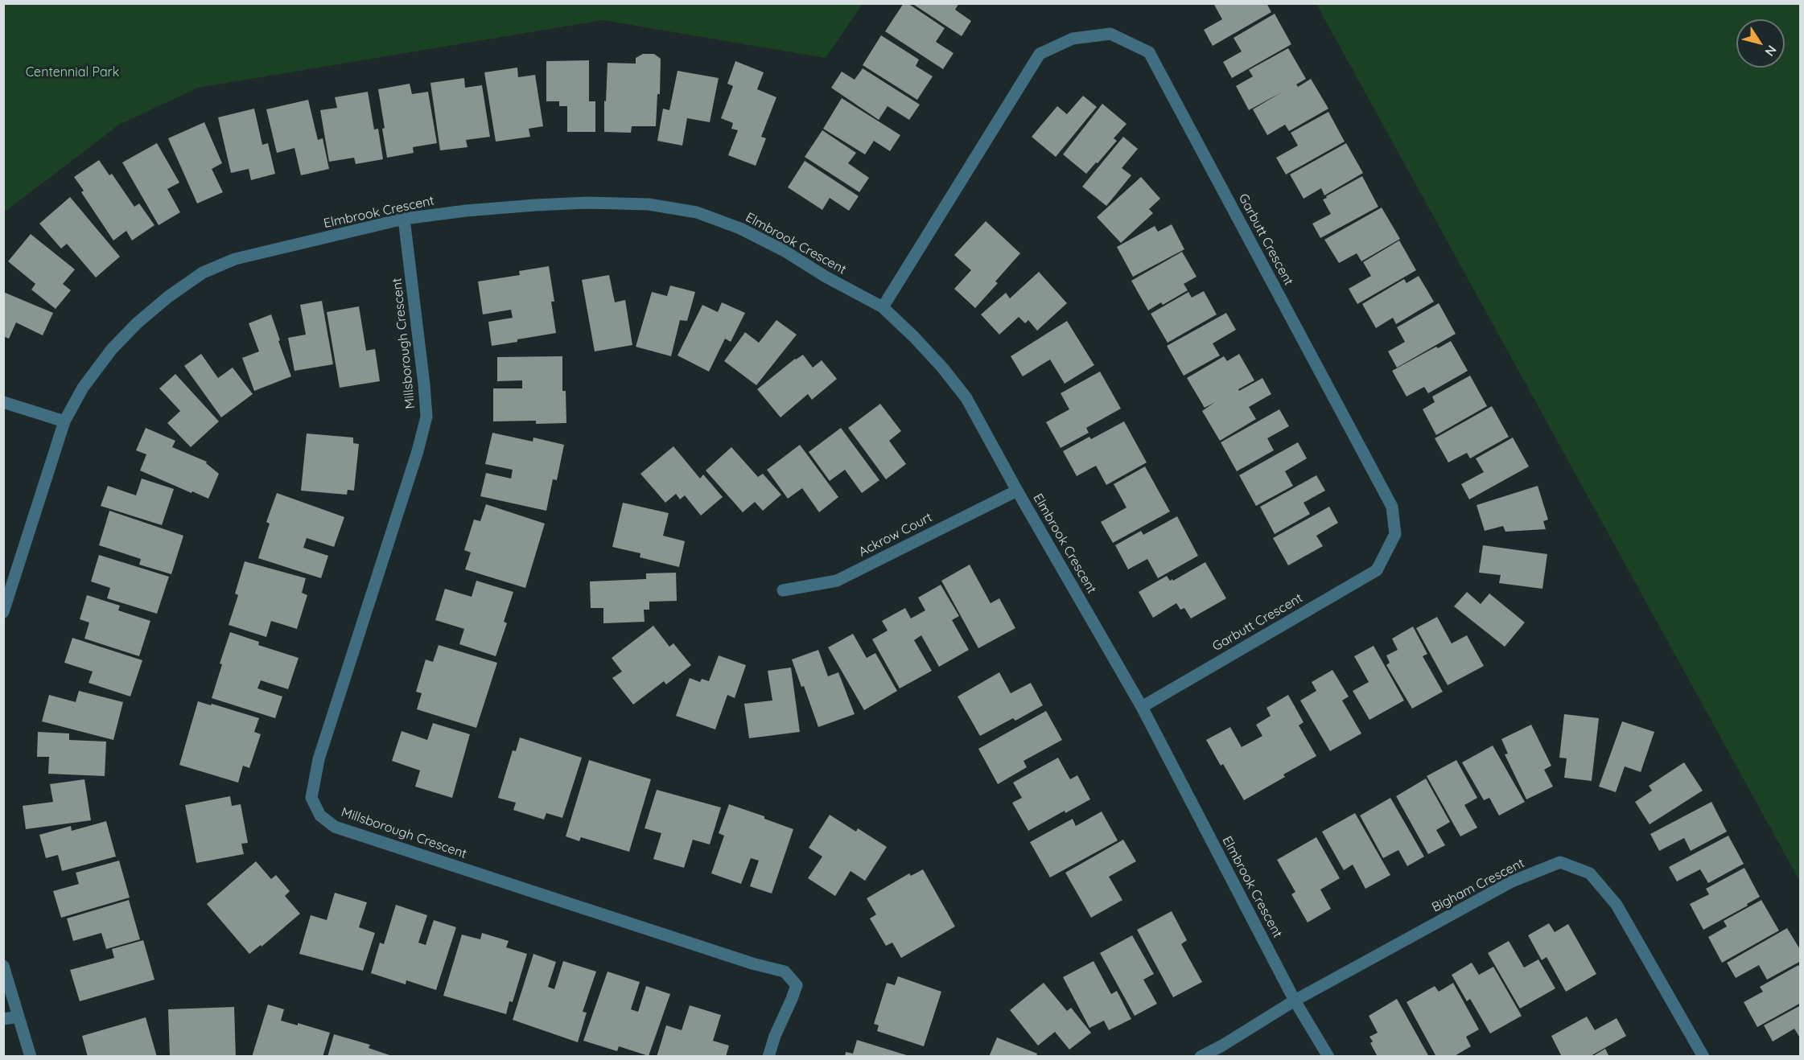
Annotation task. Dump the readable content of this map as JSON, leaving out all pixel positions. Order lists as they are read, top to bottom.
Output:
{
  "streets": {
    "street": [
      "Elmbrook Crescent",
      "Garbutt Crescent",
      "Millsborough Crescent",
      "Ackrow Court",
      "Bigham Crescent"
    ]
  },
  "crossings": [
    ["Elmbrook Crescent", "Garbutt Crescent"],
    ["Elmbrook Crescent", "Millsborough Crescent"],
    ["Elmbrook Crescent", "Ackrow Court"],
    ["Elmbrook Crescent", "Bigham Crescent"]
  ],
  "parks": ["Centennial Park"],
  "north": "bottom right"
}
